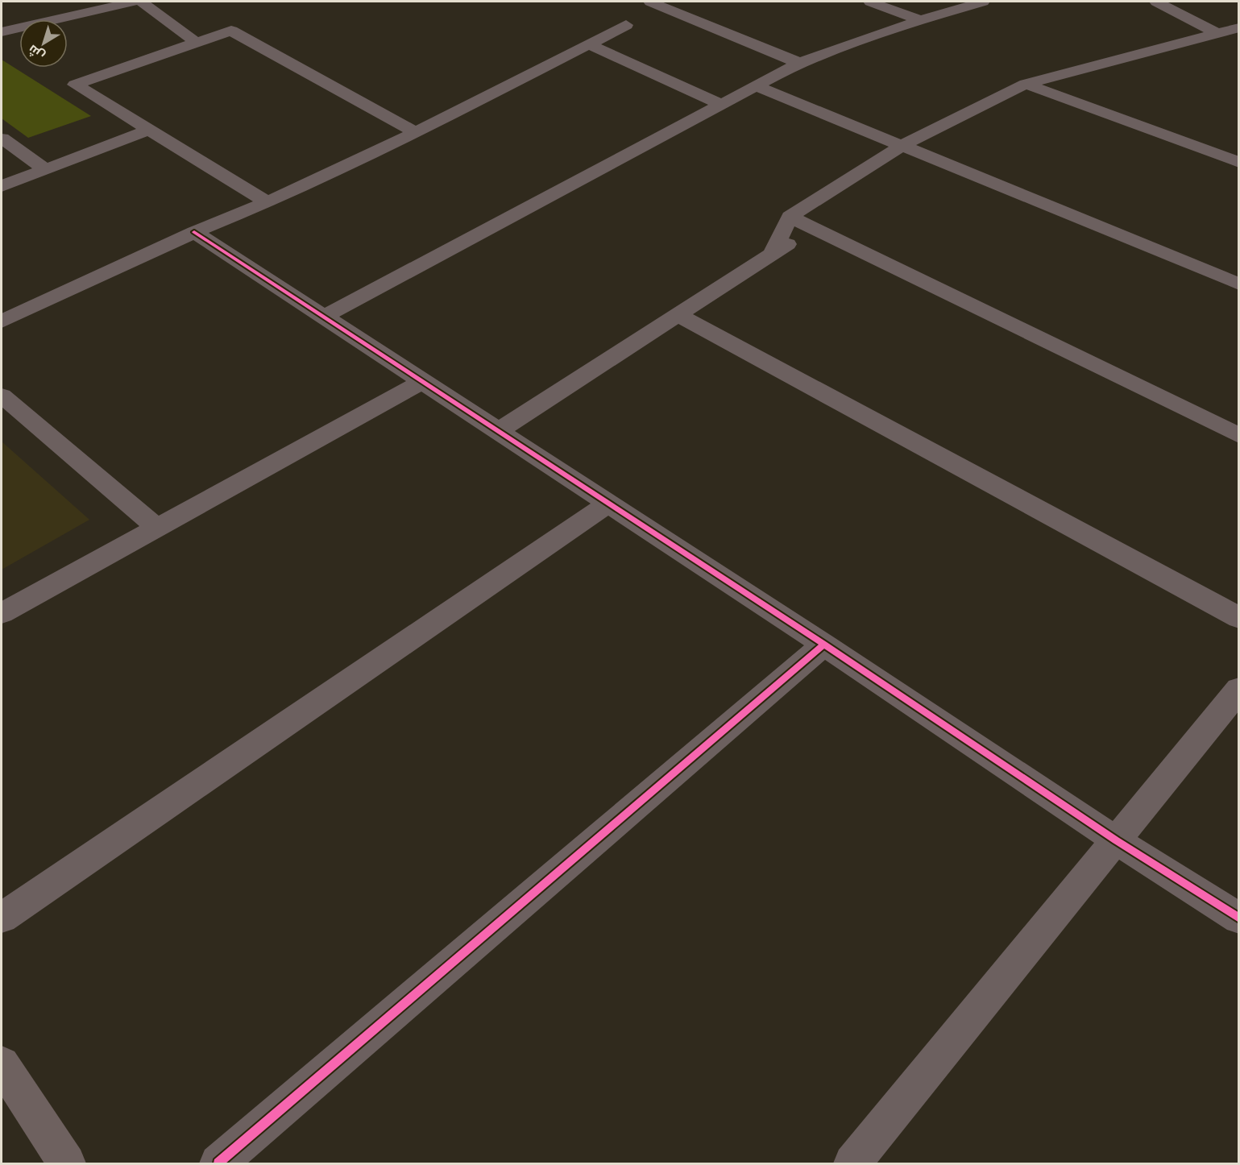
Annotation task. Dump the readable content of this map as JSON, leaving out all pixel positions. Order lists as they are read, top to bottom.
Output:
{
  "north": "bottom left"
}
